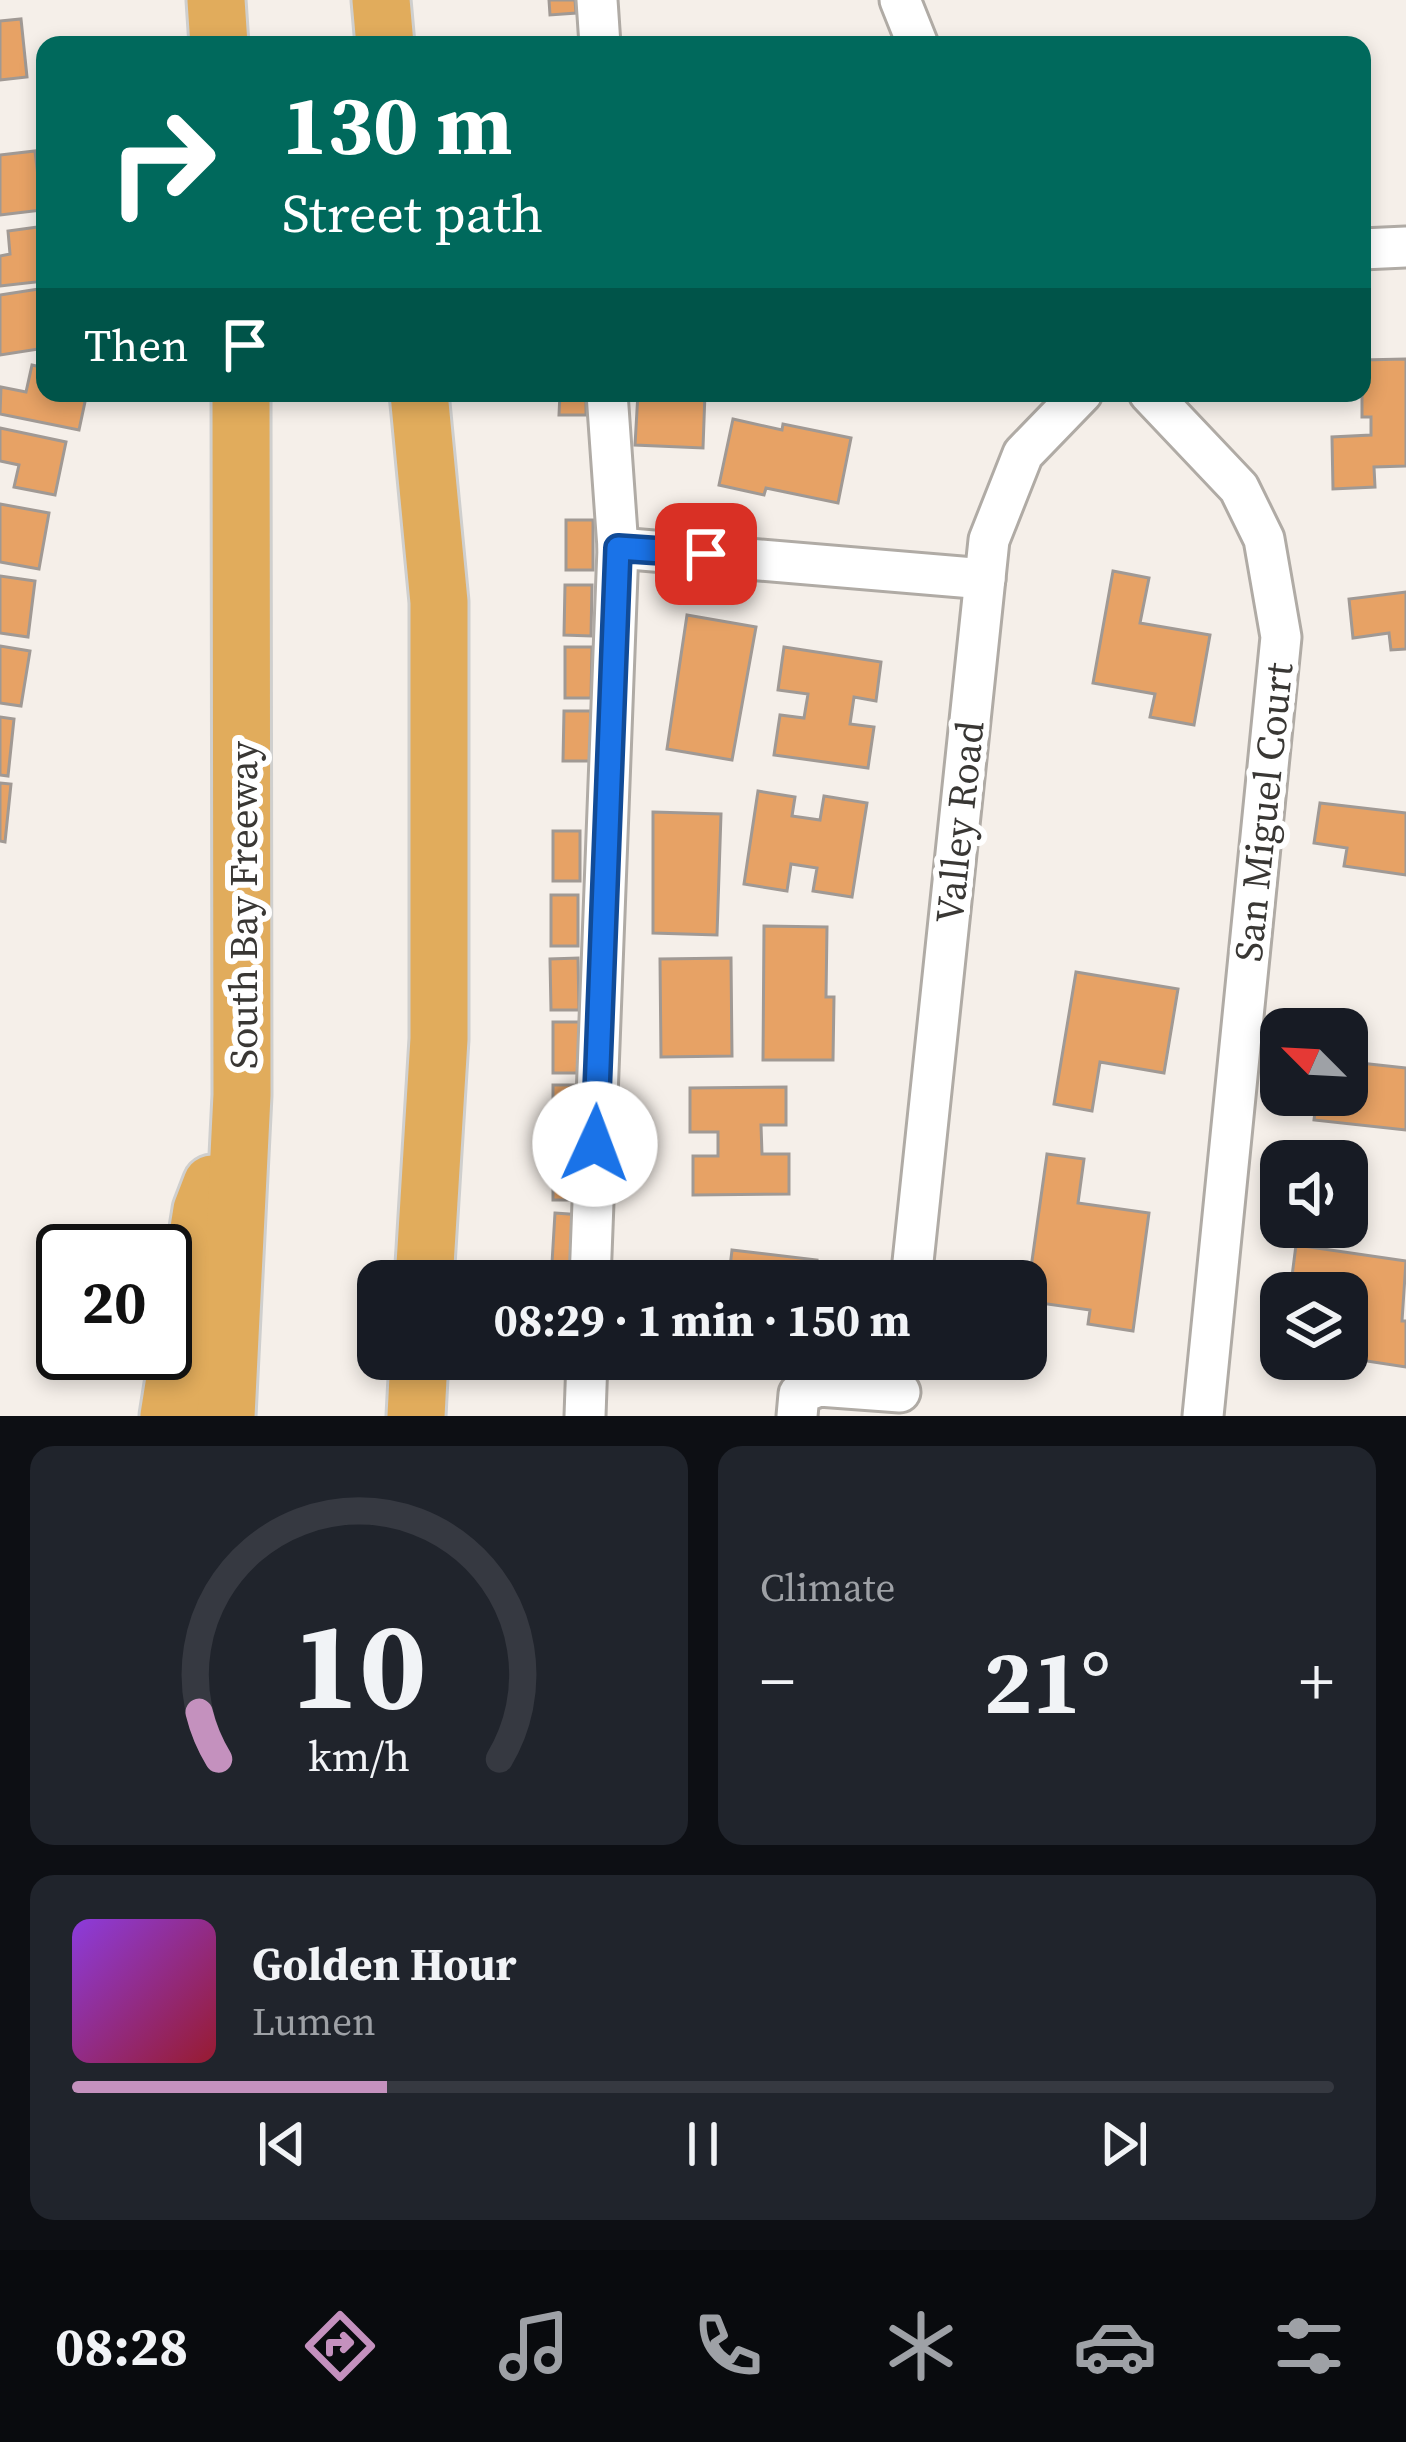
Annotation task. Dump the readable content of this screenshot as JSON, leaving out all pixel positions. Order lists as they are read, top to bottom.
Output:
{
  "streets": {
    "highway": ["South Bay Freeway"],
    "street": ["San Miguel Court", "Valley Road"]
  },
  "north": "top left",
  "page": {
    "turn": ["130 m", "Street path"],
    "then": "Then",
    "limit": "20",
    "trip": "08:29 · 1 min · 150 m",
    "tile": "Climate",
    "heat": ["−", "21°", "+"],
    "song": ["Golden Hour", "Lumen"],
    "tabs": "08:28",
    "gauge": ["10", "km/h"]
  }
}
